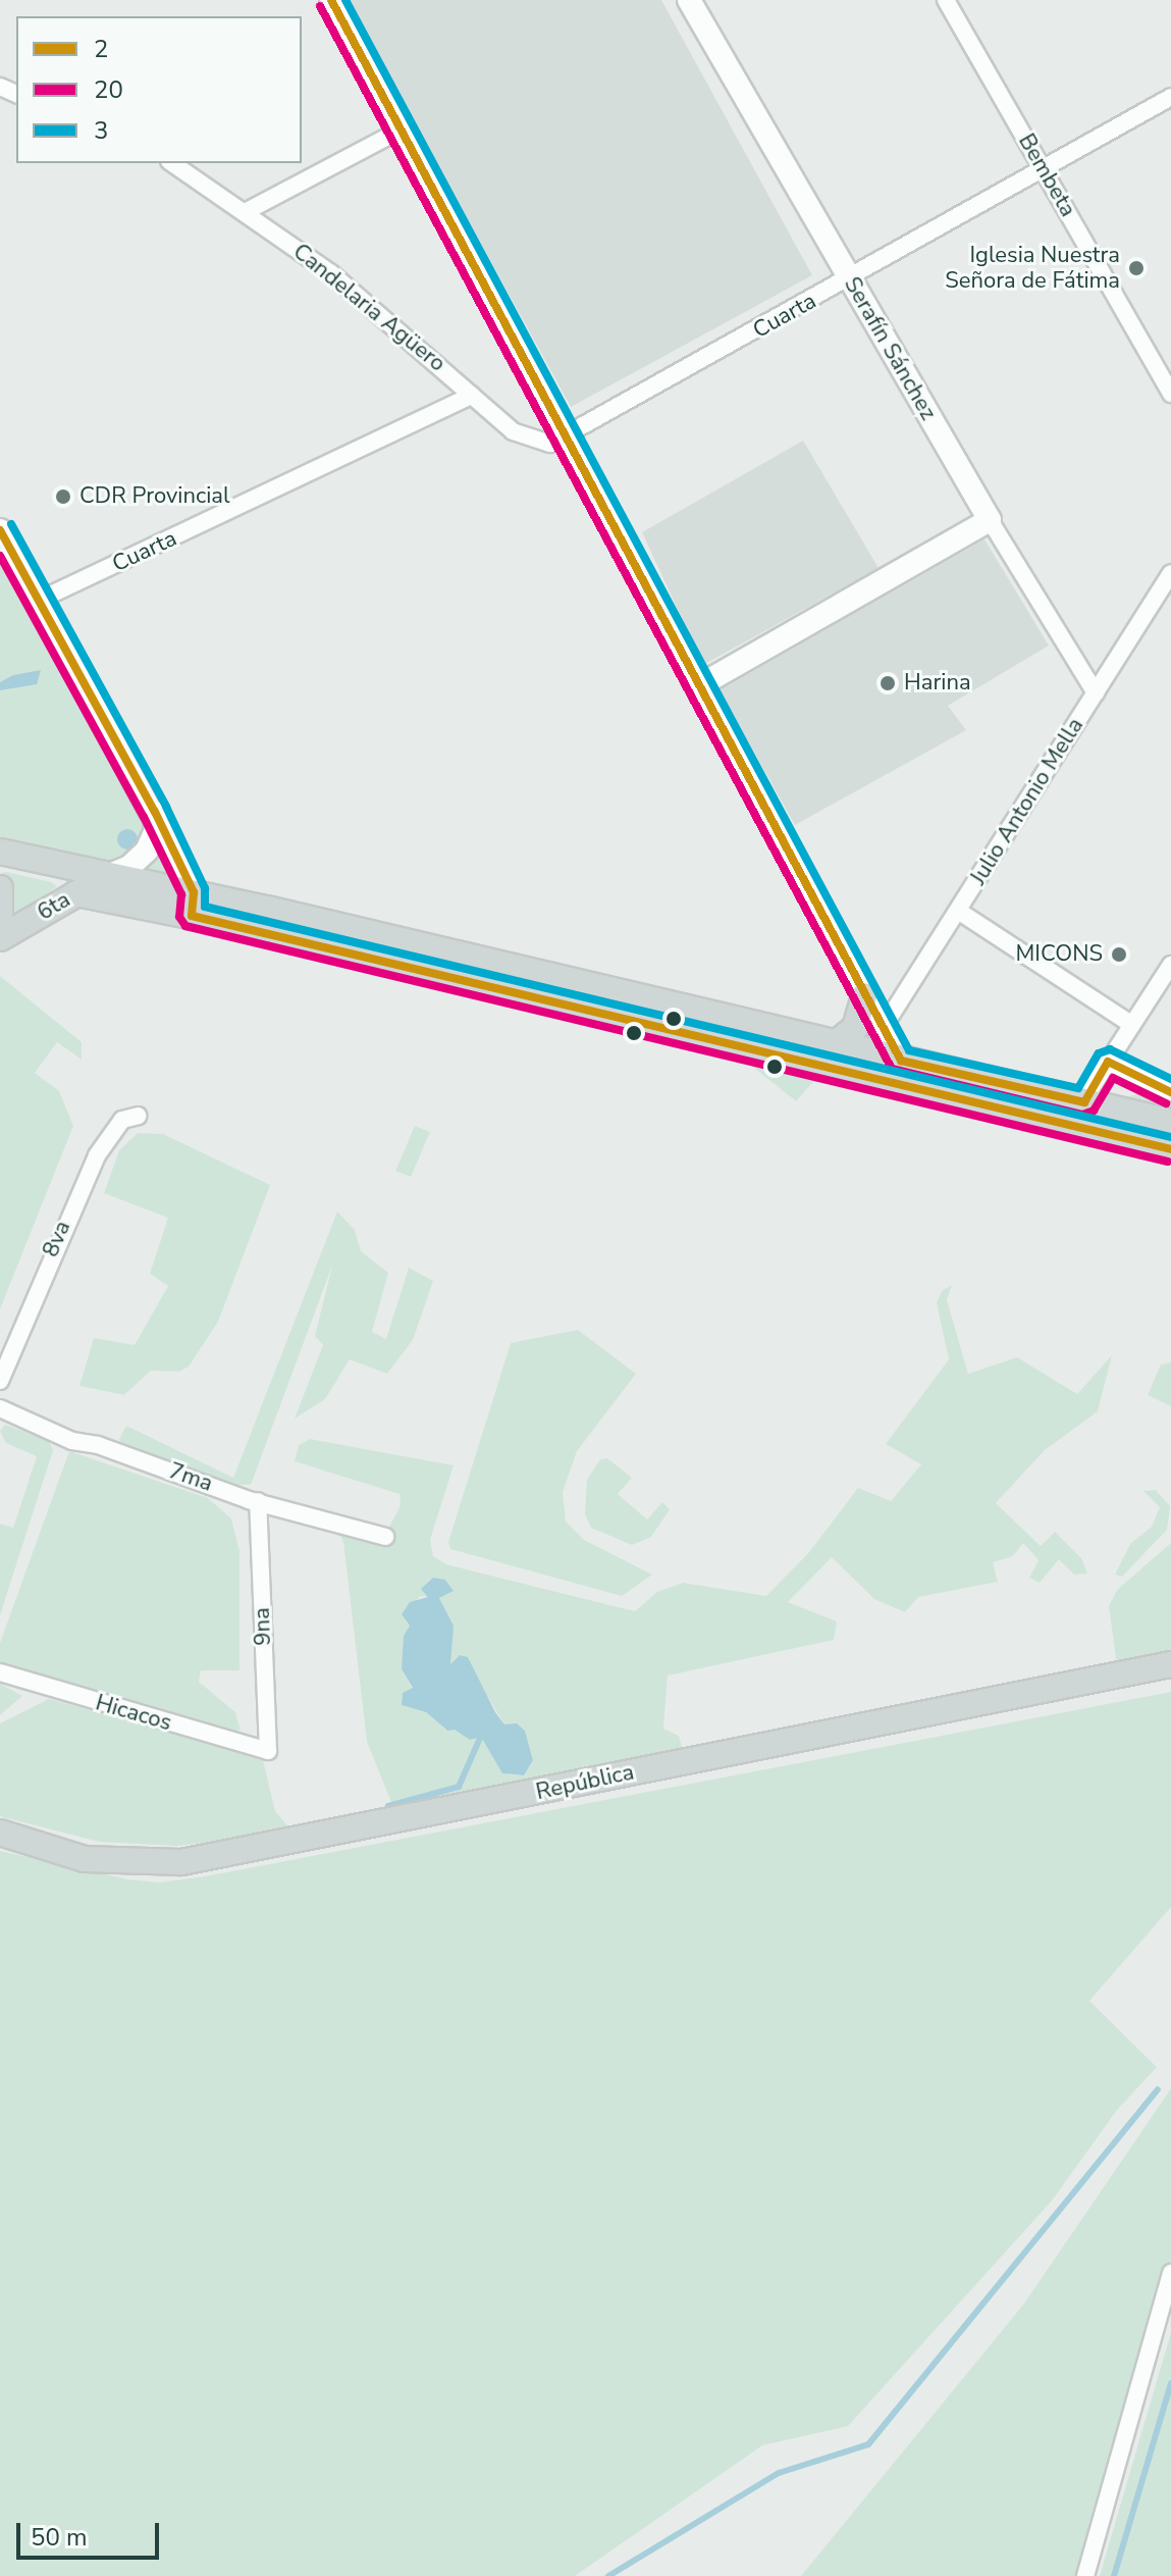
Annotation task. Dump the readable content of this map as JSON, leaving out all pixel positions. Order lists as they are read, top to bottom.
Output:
{
  "streets": {
    "main road": ["6ta", "República"],
    "street": [
      "Bembeta",
      "Candelaria Agüero",
      "Cuarta",
      "Serafín Sánchez",
      "Julio Antonio Mella",
      "8va",
      "7ma",
      "9na",
      "Hicacos"
    ]
  },
  "crossings": [
    ["Bembeta", "Cuarta"],
    ["Candelaria Agüero", "Cuarta"],
    ["Cuarta", "Serafín Sánchez"],
    ["Serafín Sánchez", "Julio Antonio Mella"],
    ["7ma", "9na"],
    ["9na", "Hicacos"]
  ],
  "places": [
    "Iglesia Nuestra Señora de Fátima",
    "CDR Provincial",
    "Harina",
    "MICONS"
  ],
  "lines": ["transit line 2", "transit line 3", "transit line 20"],
  "legend": ["2", "20", "3"],
  "scale_bar": "50 m"
}
